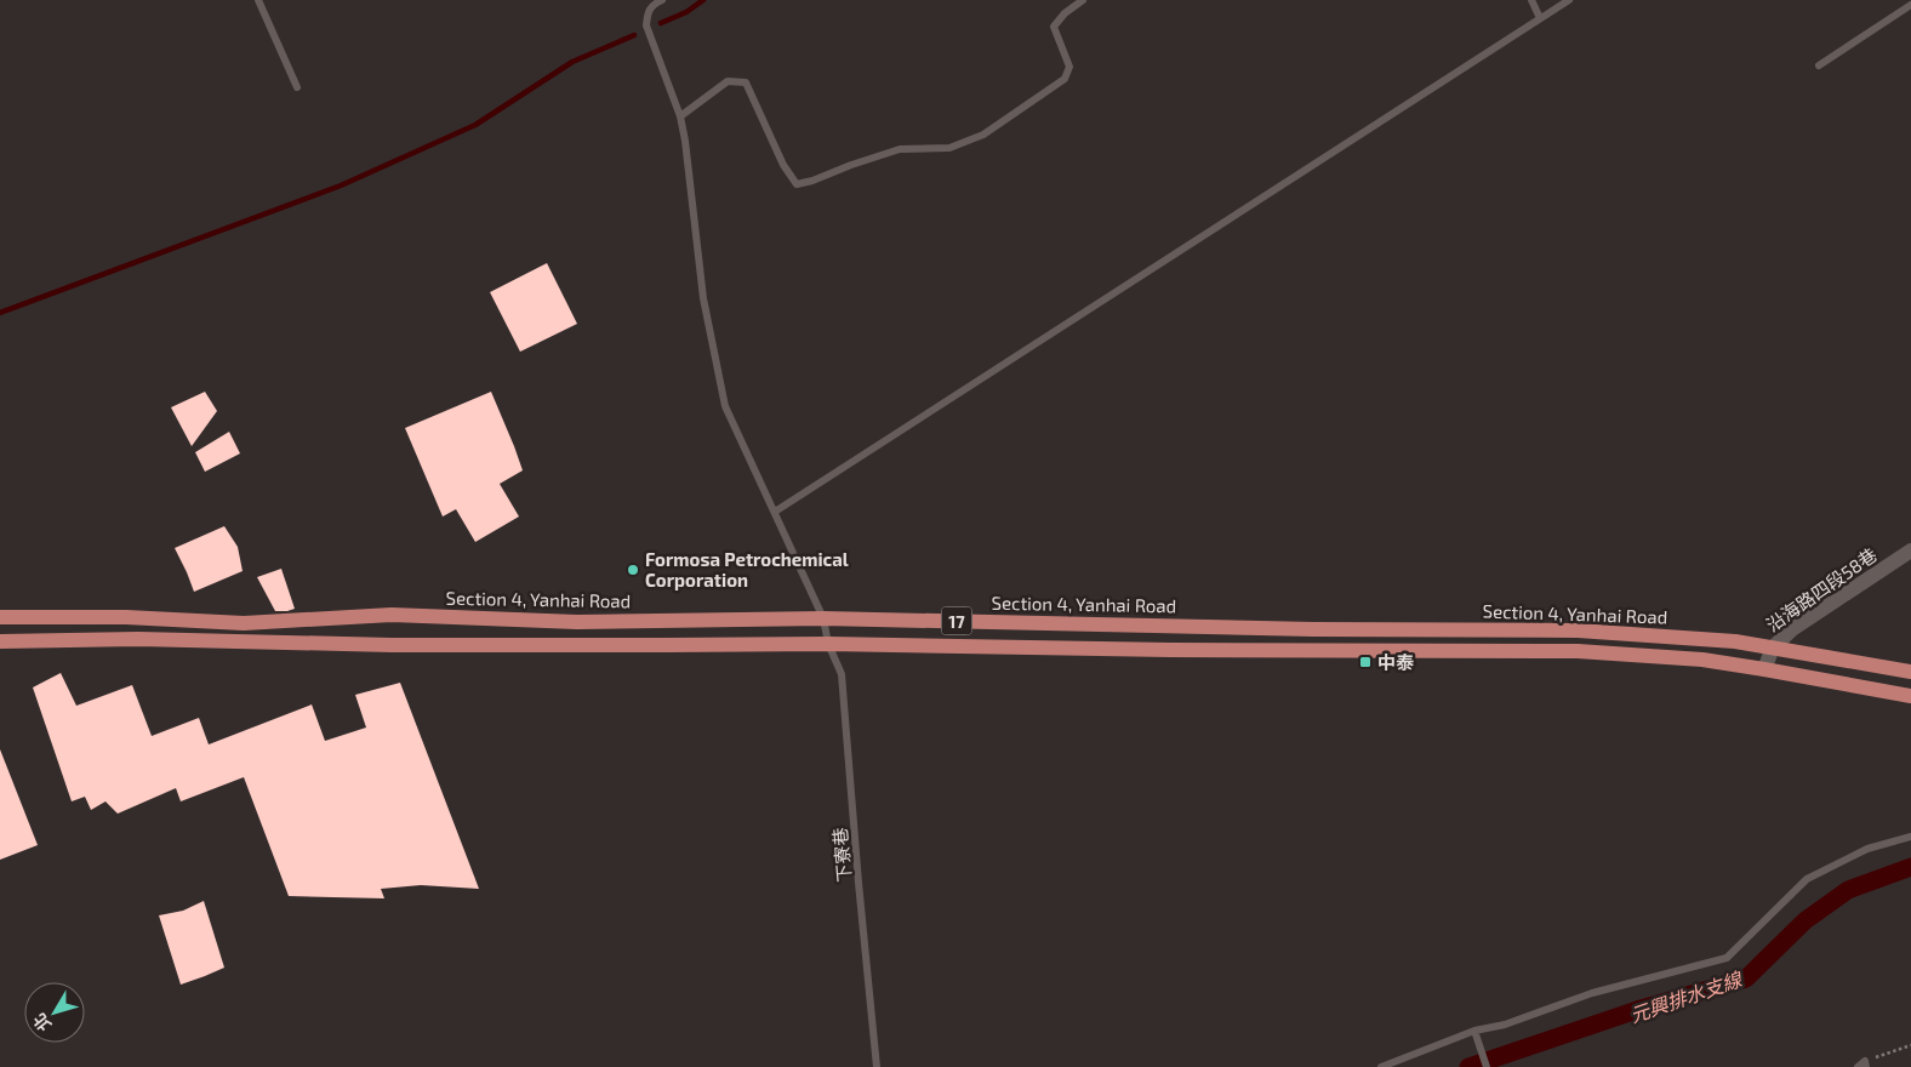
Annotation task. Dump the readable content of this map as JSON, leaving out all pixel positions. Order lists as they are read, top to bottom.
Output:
{
  "streets": {
    "main road": ["Section 4, Yanhai Road", "17"],
    "street": ["沿海路四段58巷"],
    "lane": ["下寮巷"]
  },
  "crossings": [
    ["沿海路四段58巷", "Section 4, Yanhai Road"],
    ["Section 4, Yanhai Road", "下寮巷"]
  ],
  "water": ["元興排水支線"],
  "places": {
    "other": ["Formosa Petrochemical Corporation"],
    "transit": ["中泰"]
  },
  "north": "bottom left"
}
